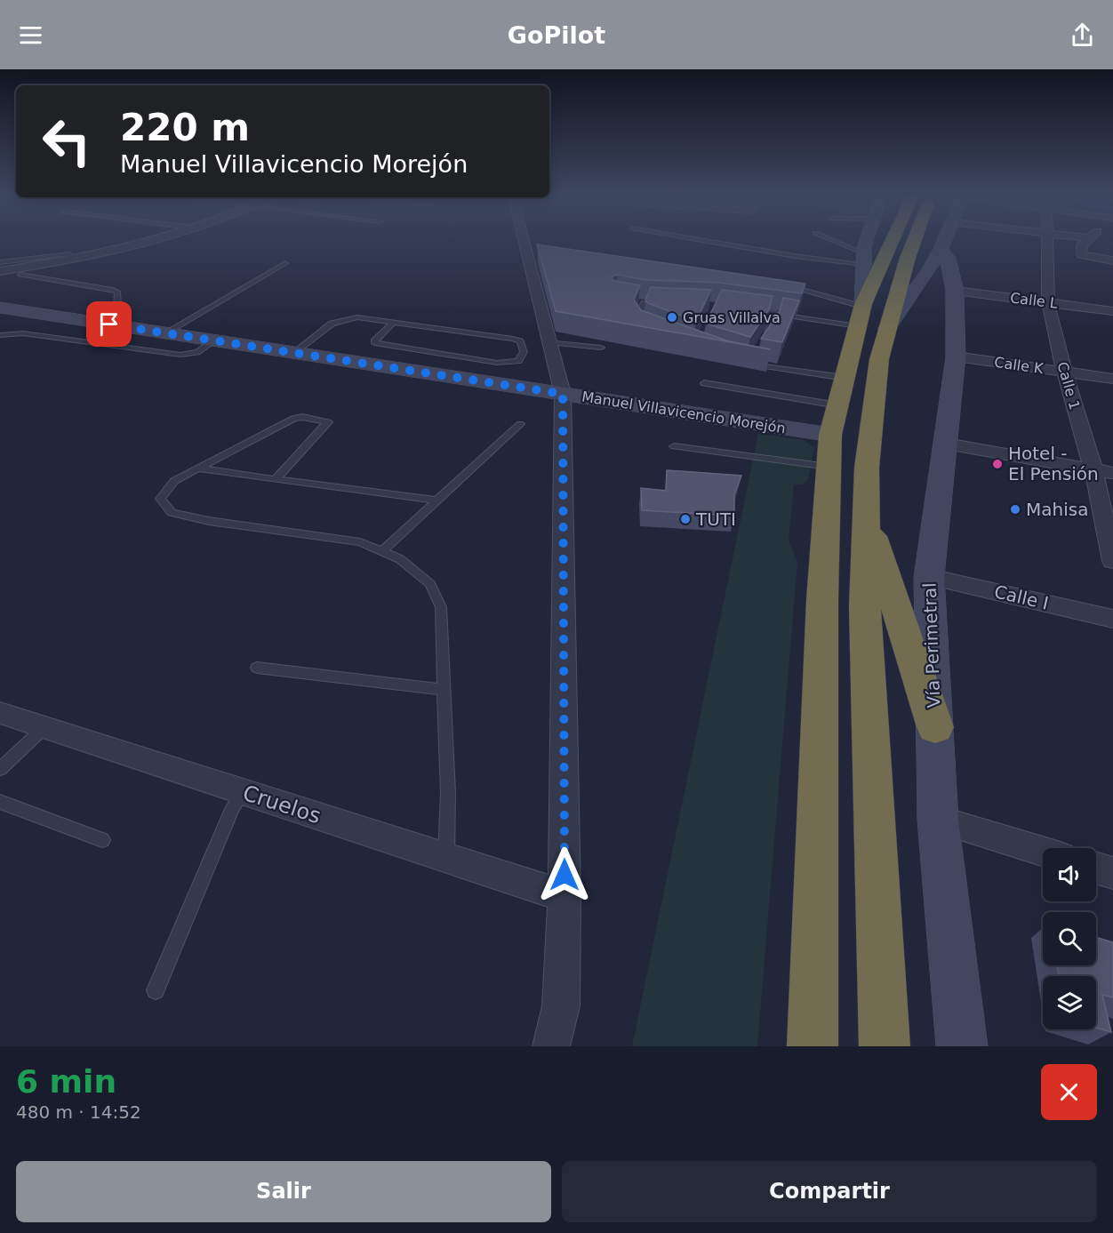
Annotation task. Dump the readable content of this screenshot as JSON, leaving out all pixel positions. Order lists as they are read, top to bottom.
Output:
{
  "streets": {
    "main road": ["Manuel Villavicencio Morejón", "Vía Perimetral"],
    "street": [
      "Calle L",
      "Calle K",
      "Calle 1",
      "Calle I",
      "Cruelos"
    ]
  },
  "crossings": [
    ["Calle L", "Calle 1"],
    ["Calle L", "Vía Perimetral"],
    ["Calle K", "Calle 1"],
    ["Calle K", "Vía Perimetral"],
    ["Calle I", "Vía Perimetral"]
  ],
  "places": [
    "Gruas Villalva",
    "Hotel - El Pensión",
    "Mahisa",
    "TUTI"
  ],
  "page": {
    "header": "GoPilot",
    "turn": ["220 m", "Manuel Villavicencio Morejón"],
    "heading": ["6 min", "480 m · 14:52"],
    "buttons": ["Salir", "Compartir"]
  }
}
